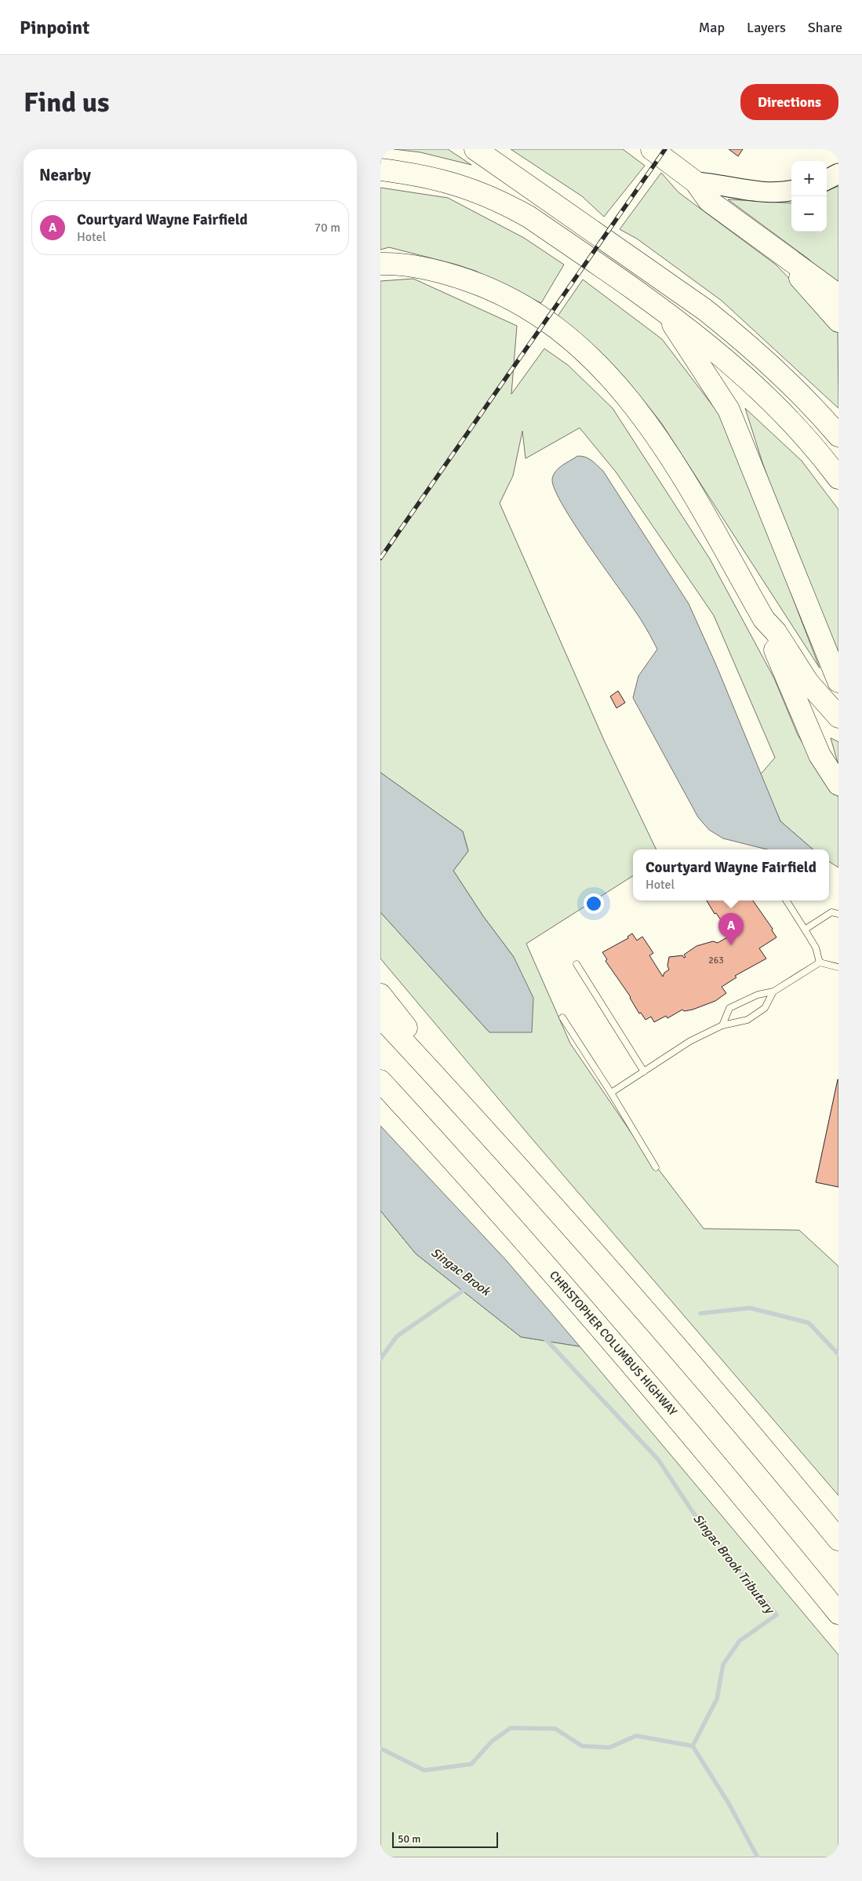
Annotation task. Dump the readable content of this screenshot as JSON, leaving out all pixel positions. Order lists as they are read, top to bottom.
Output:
{
  "streets": {
    "highway": ["CHRISTOPHER COLUMBUS HIGHWAY"]
  },
  "water": ["Singac Brook", "Singac Brook Tributary"],
  "house_numbers": ["263"],
  "scale_bar": "50 m",
  "page": {
    "header": "Pinpoint",
    "nav": ["Map", "Layers", "Share"],
    "buttons": "Directions",
    "title": "Find us",
    "heading": "Nearby",
    "map_buttons": ["+", "−"],
    "list": [
      {
        "mark": "A",
        "name": "Courtyard Wayne Fairfield",
        "note": "Hotel",
        "value": "70 m"
      }
    ],
    "popup": ["Courtyard Wayne Fairfield", "Hotel"],
    "pins": "A",
    "scale": "50 m"
  }
}
